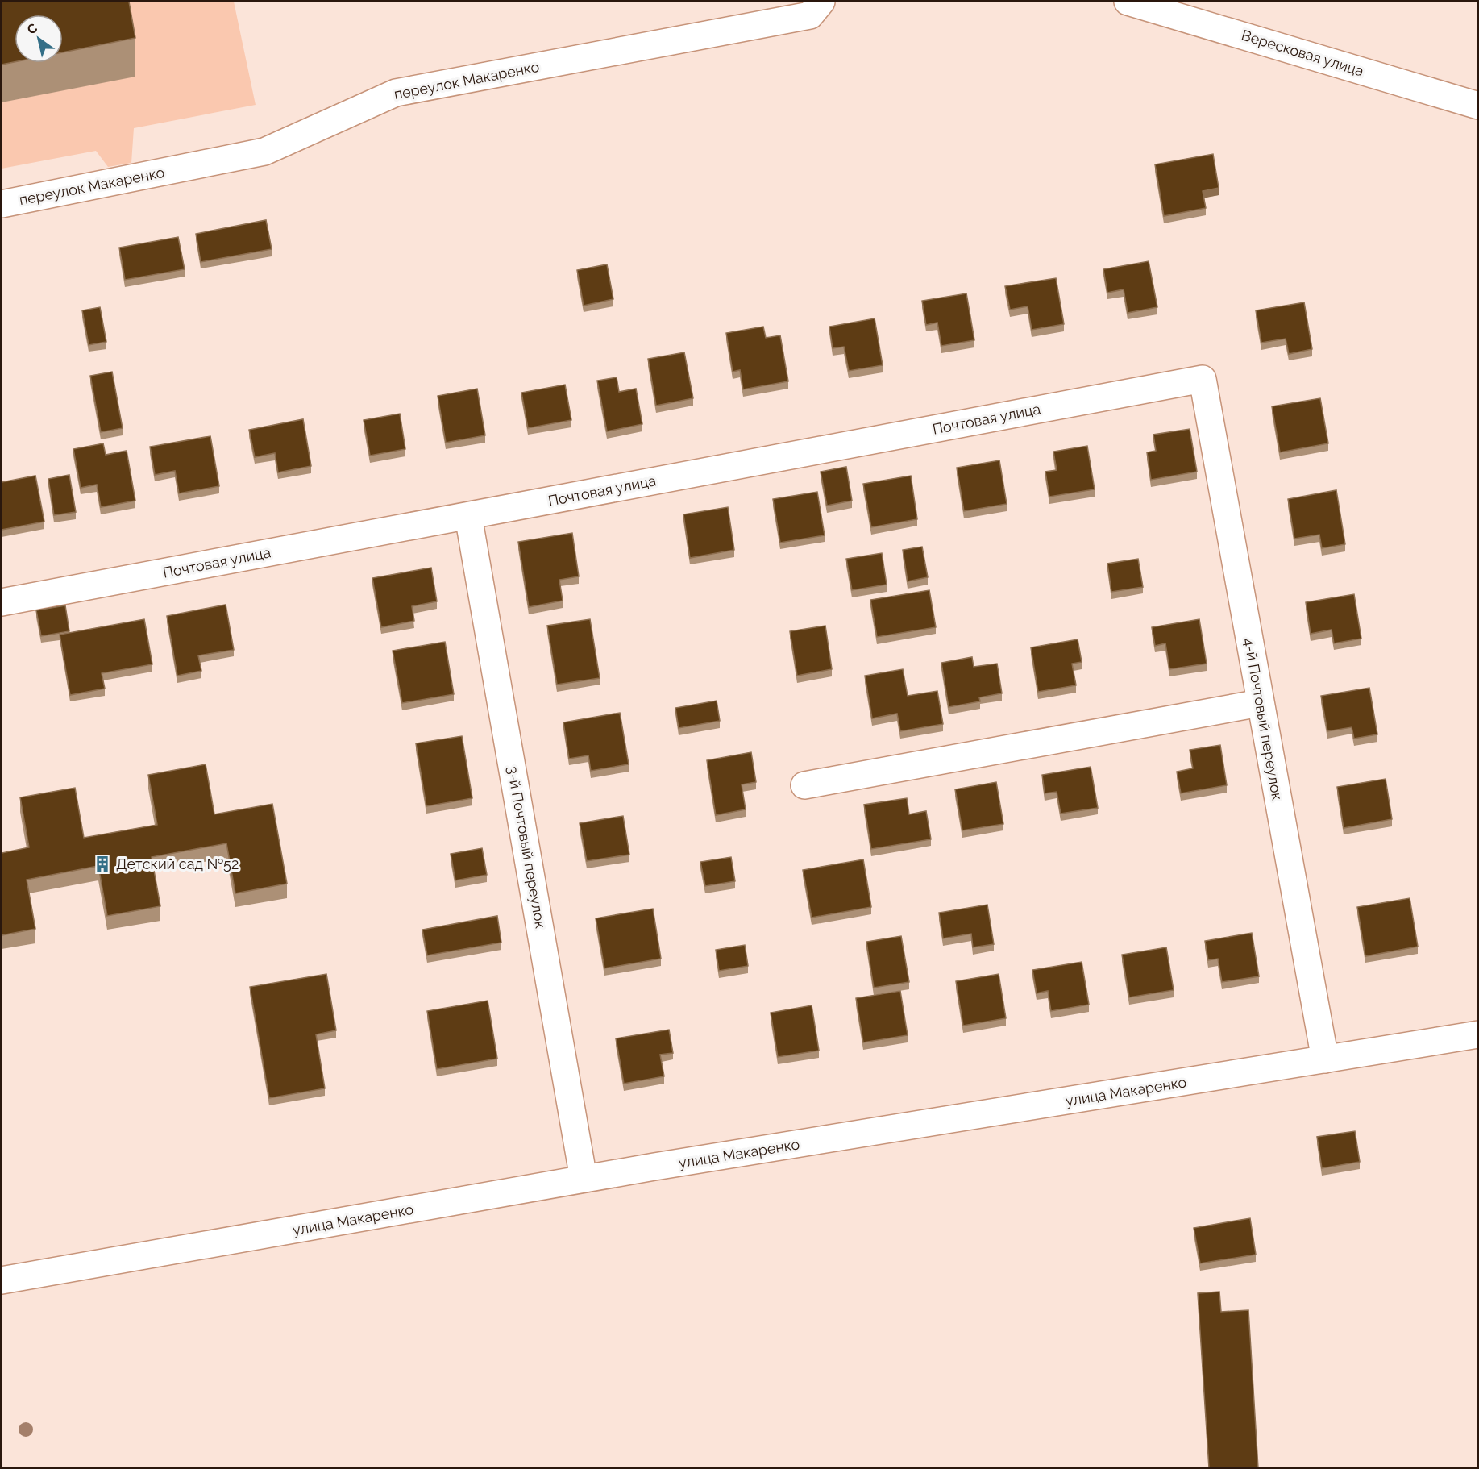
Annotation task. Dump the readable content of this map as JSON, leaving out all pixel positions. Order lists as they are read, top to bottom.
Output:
{
  "streets": {
    "street": [
      "Вересковая улица",
      "переулок Макаренко",
      "Почтовая улица",
      "4-й Почтовый переулок",
      "3-й Почтовый переулок",
      "улица Макаренко"
    ]
  },
  "crossings": [
    ["Почтовая улица", "4-й Почтовый переулок"],
    ["Почтовая улица", "3-й Почтовый переулок"],
    ["4-й Почтовый переулок", "улица Макаренко"],
    ["3-й Почтовый переулок", "улица Макаренко"]
  ],
  "places": {
    "building": ["Детский сад №52"]
  },
  "north": "top left"
}
